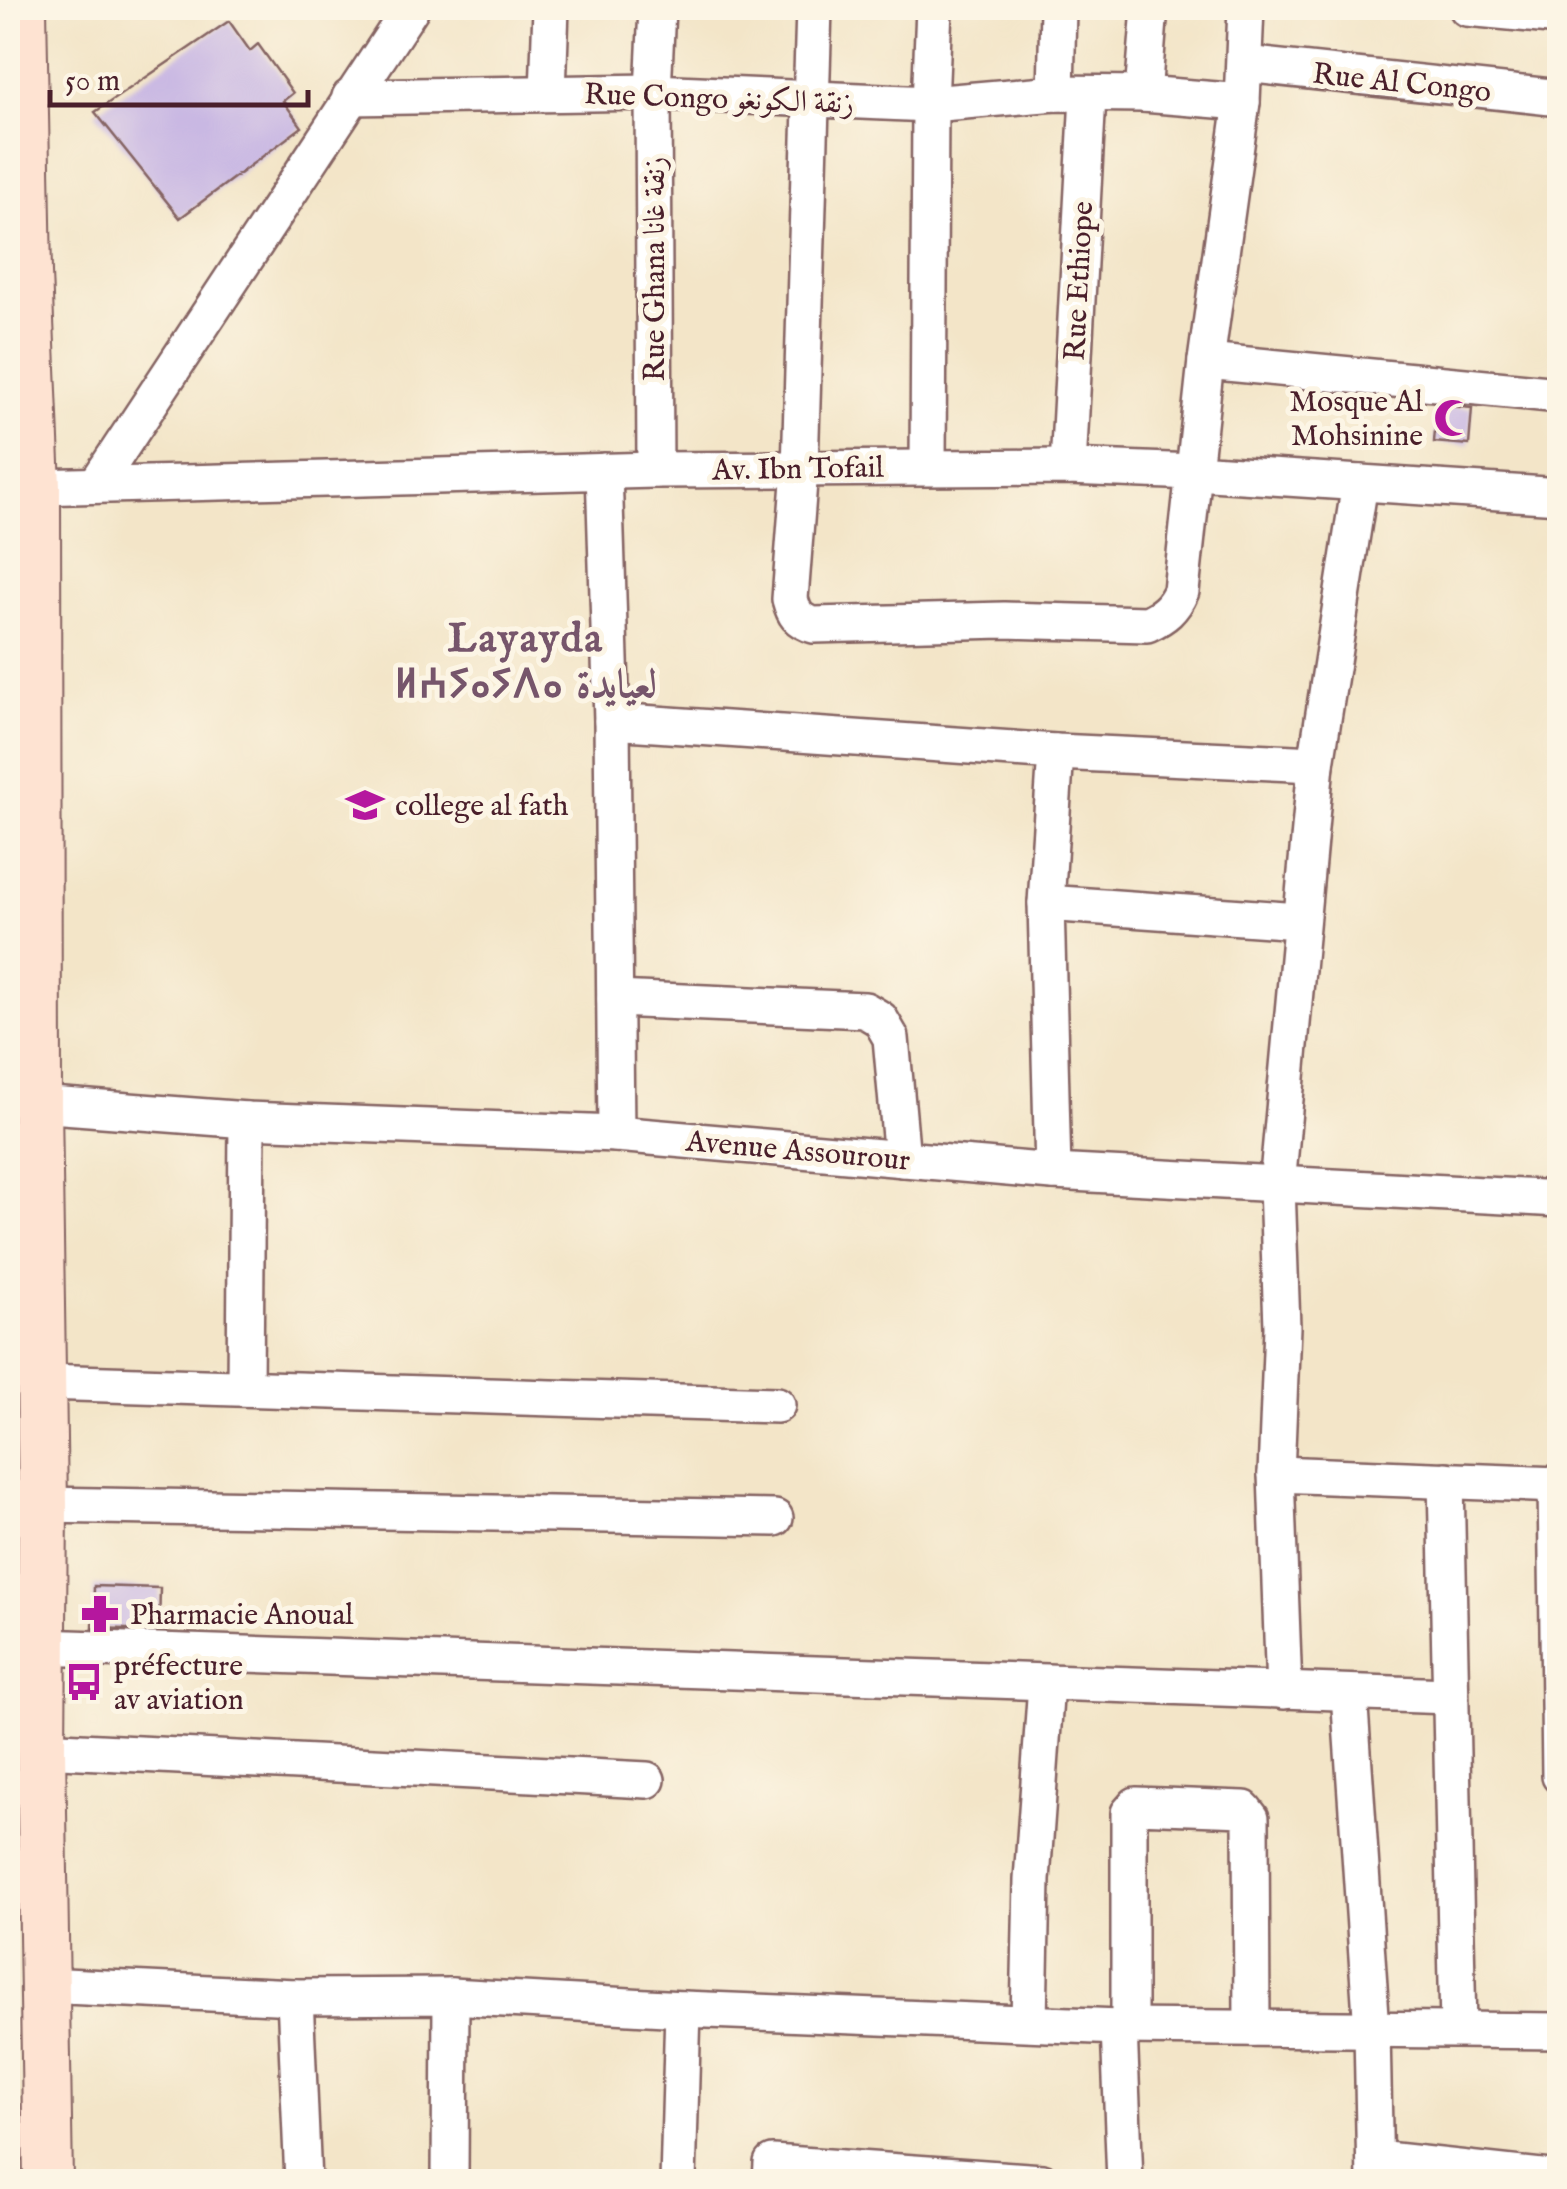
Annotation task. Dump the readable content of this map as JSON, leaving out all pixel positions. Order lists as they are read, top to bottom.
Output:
{
  "streets": {
    "street": [
      "Rue Al Congo",
      "Rue Congo زنقة الكونغو",
      "Rue Ghana زنقة غانا",
      "Rue Ethiope",
      "Av. Ibn Tofail",
      "Avenue Assourour"
    ]
  },
  "crossings": [
    ["Rue Congo زنقة الكونغو", "Rue Ghana زنقة غانا"],
    ["Rue Congo زنقة الكونغو", "Rue Ethiope"],
    ["Rue Ghana زنقة غانا", "Av. Ibn Tofail"],
    ["Rue Ethiope", "Av. Ibn Tofail"]
  ],
  "districts": ["Layayda ⵍⵄⵢⴰⵢⴷⴰ لعيايدة"],
  "places": {
    "mosque": ["Mosque Al Mohsinine"],
    "school or university": ["college al fath"],
    "pharmacy": ["Pharmacie Anoual"],
    "bus stop": ["préfecture av aviation"]
  },
  "scale_bar": "50 m"
}
